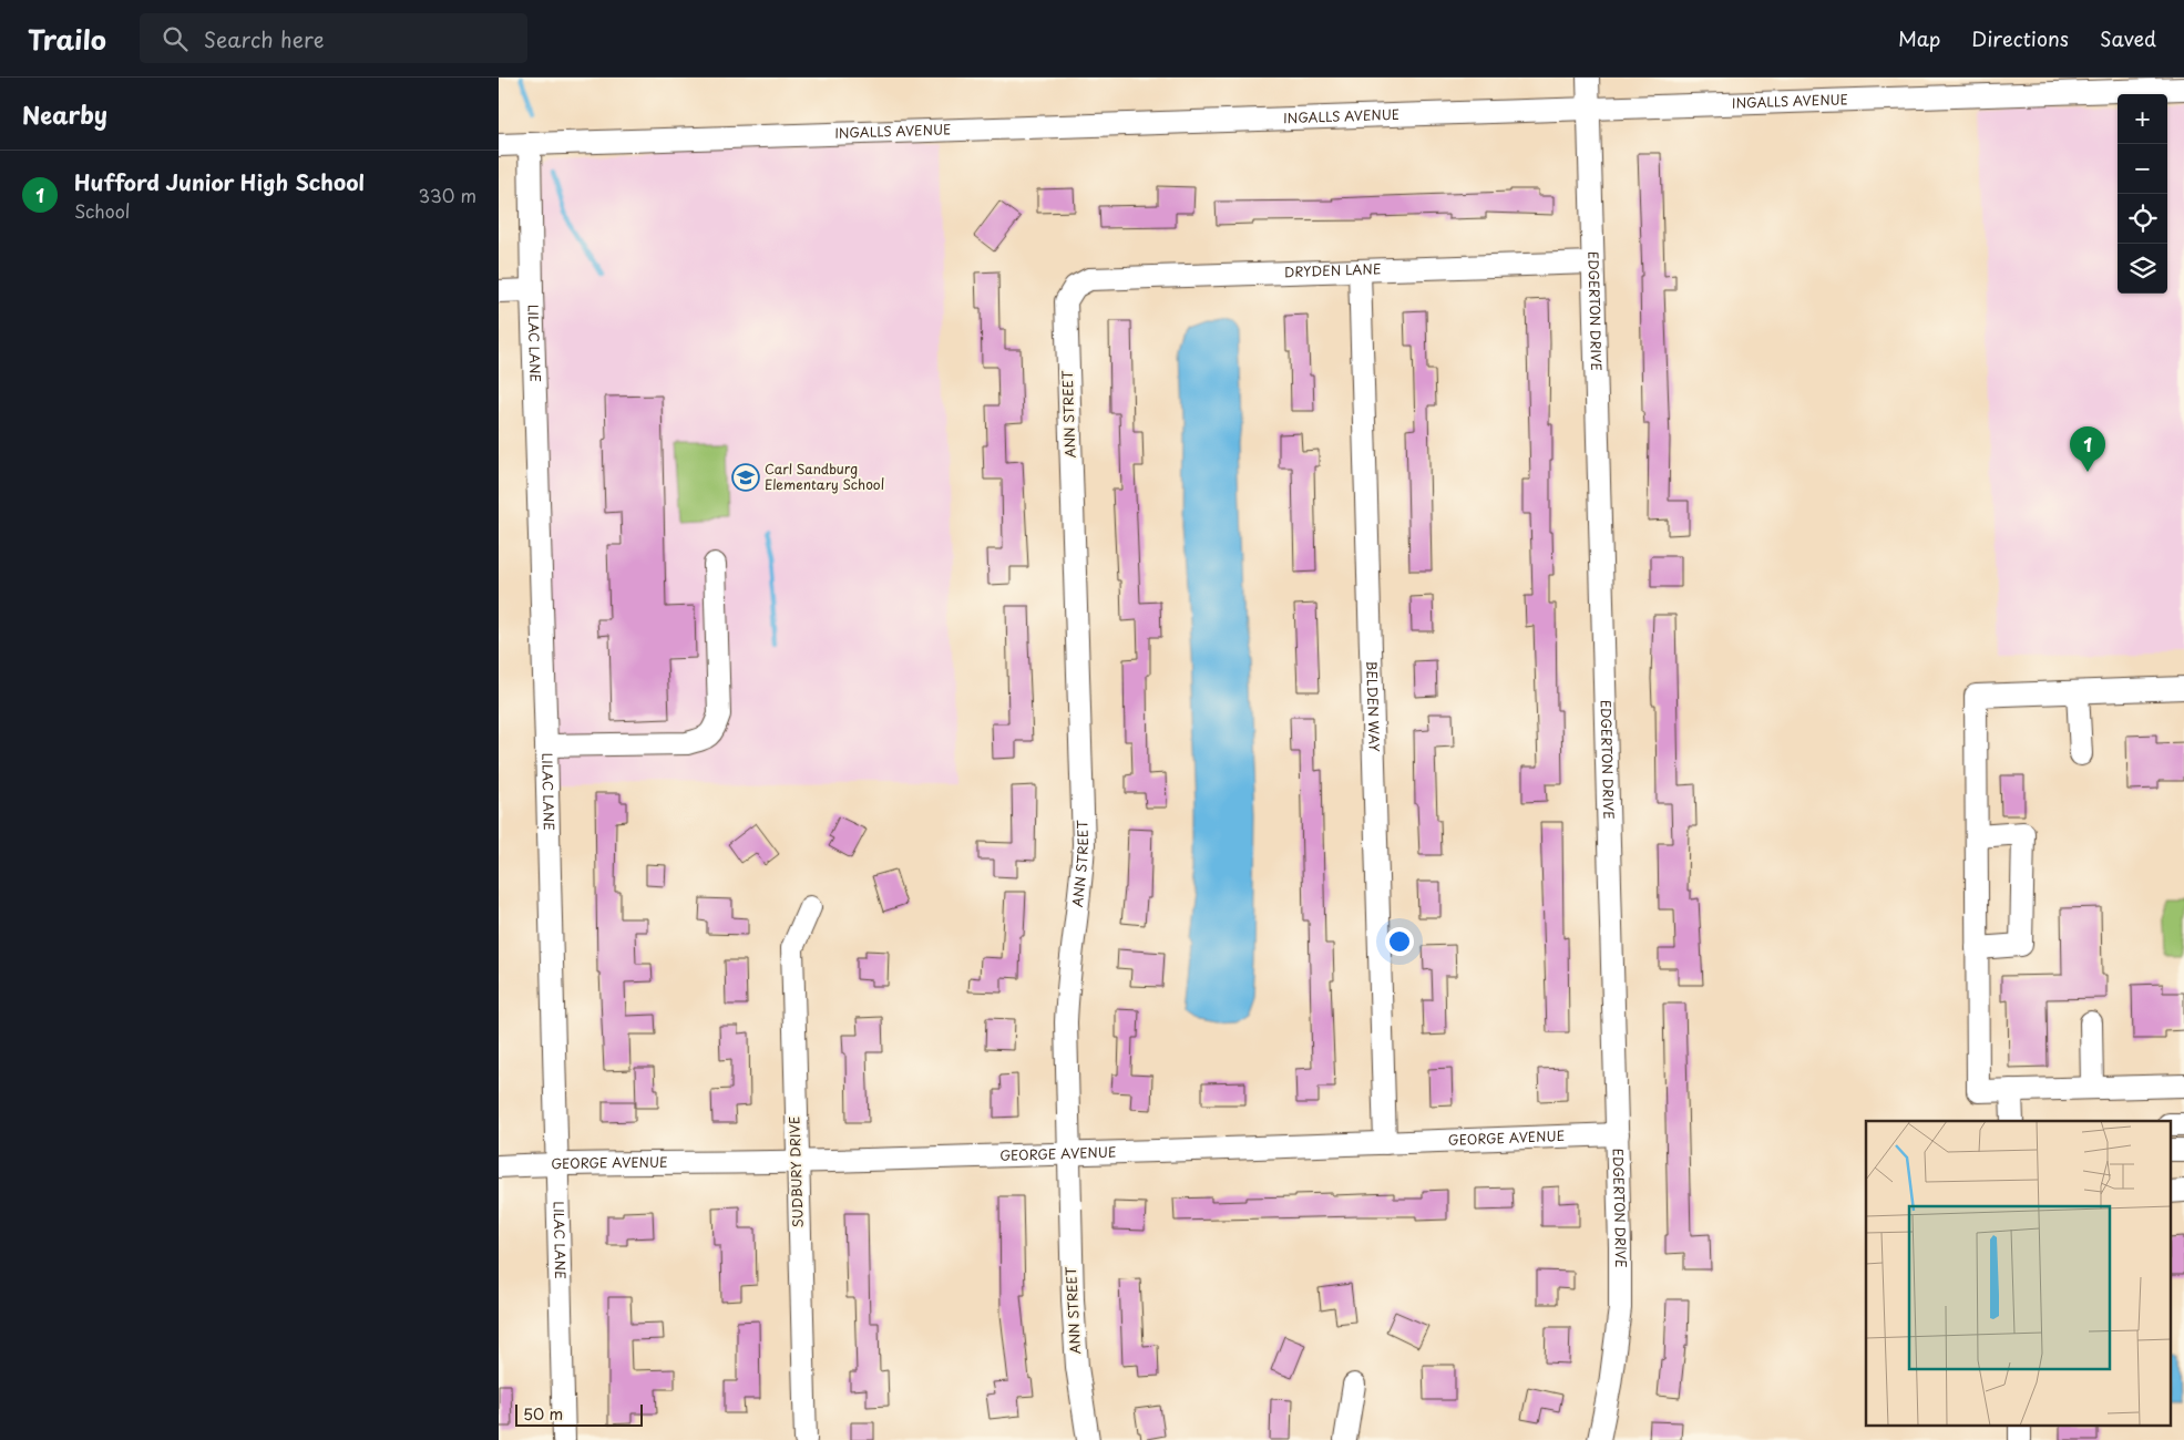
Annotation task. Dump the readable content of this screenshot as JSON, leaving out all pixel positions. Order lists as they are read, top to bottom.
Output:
{
  "streets": {
    "street": [
      "INGALLS AVENUE",
      "DRYDEN LANE",
      "EDGERTON DRIVE",
      "LILAC LANE",
      "ANN STREET",
      "BELDEN WAY",
      "GEORGE AVENUE",
      "SUDBURY DRIVE"
    ]
  },
  "crossings": [
    ["INGALLS AVENUE", "EDGERTON DRIVE"],
    ["INGALLS AVENUE", "LILAC LANE"],
    ["DRYDEN LANE", "EDGERTON DRIVE"],
    ["DRYDEN LANE", "ANN STREET"],
    ["DRYDEN LANE", "BELDEN WAY"],
    ["EDGERTON DRIVE", "GEORGE AVENUE"],
    ["LILAC LANE", "GEORGE AVENUE"],
    ["ANN STREET", "GEORGE AVENUE"],
    ["BELDEN WAY", "GEORGE AVENUE"],
    ["GEORGE AVENUE", "SUDBURY DRIVE"]
  ],
  "places": {
    "school or university": ["Carl Sandburg Elementary School"]
  },
  "scale_bar": "50 m",
  "page": {
    "header": "Trailo",
    "search": "Search here",
    "nav": ["Map", "Directions", "Saved"],
    "heading": "Nearby",
    "map_buttons": ["+", "−"],
    "list": [
      {
        "mark": "1",
        "name": "Hufford Junior High School",
        "note": "School",
        "value": "330 m"
      }
    ],
    "pins": "1",
    "scale": "50 m"
  }
}
